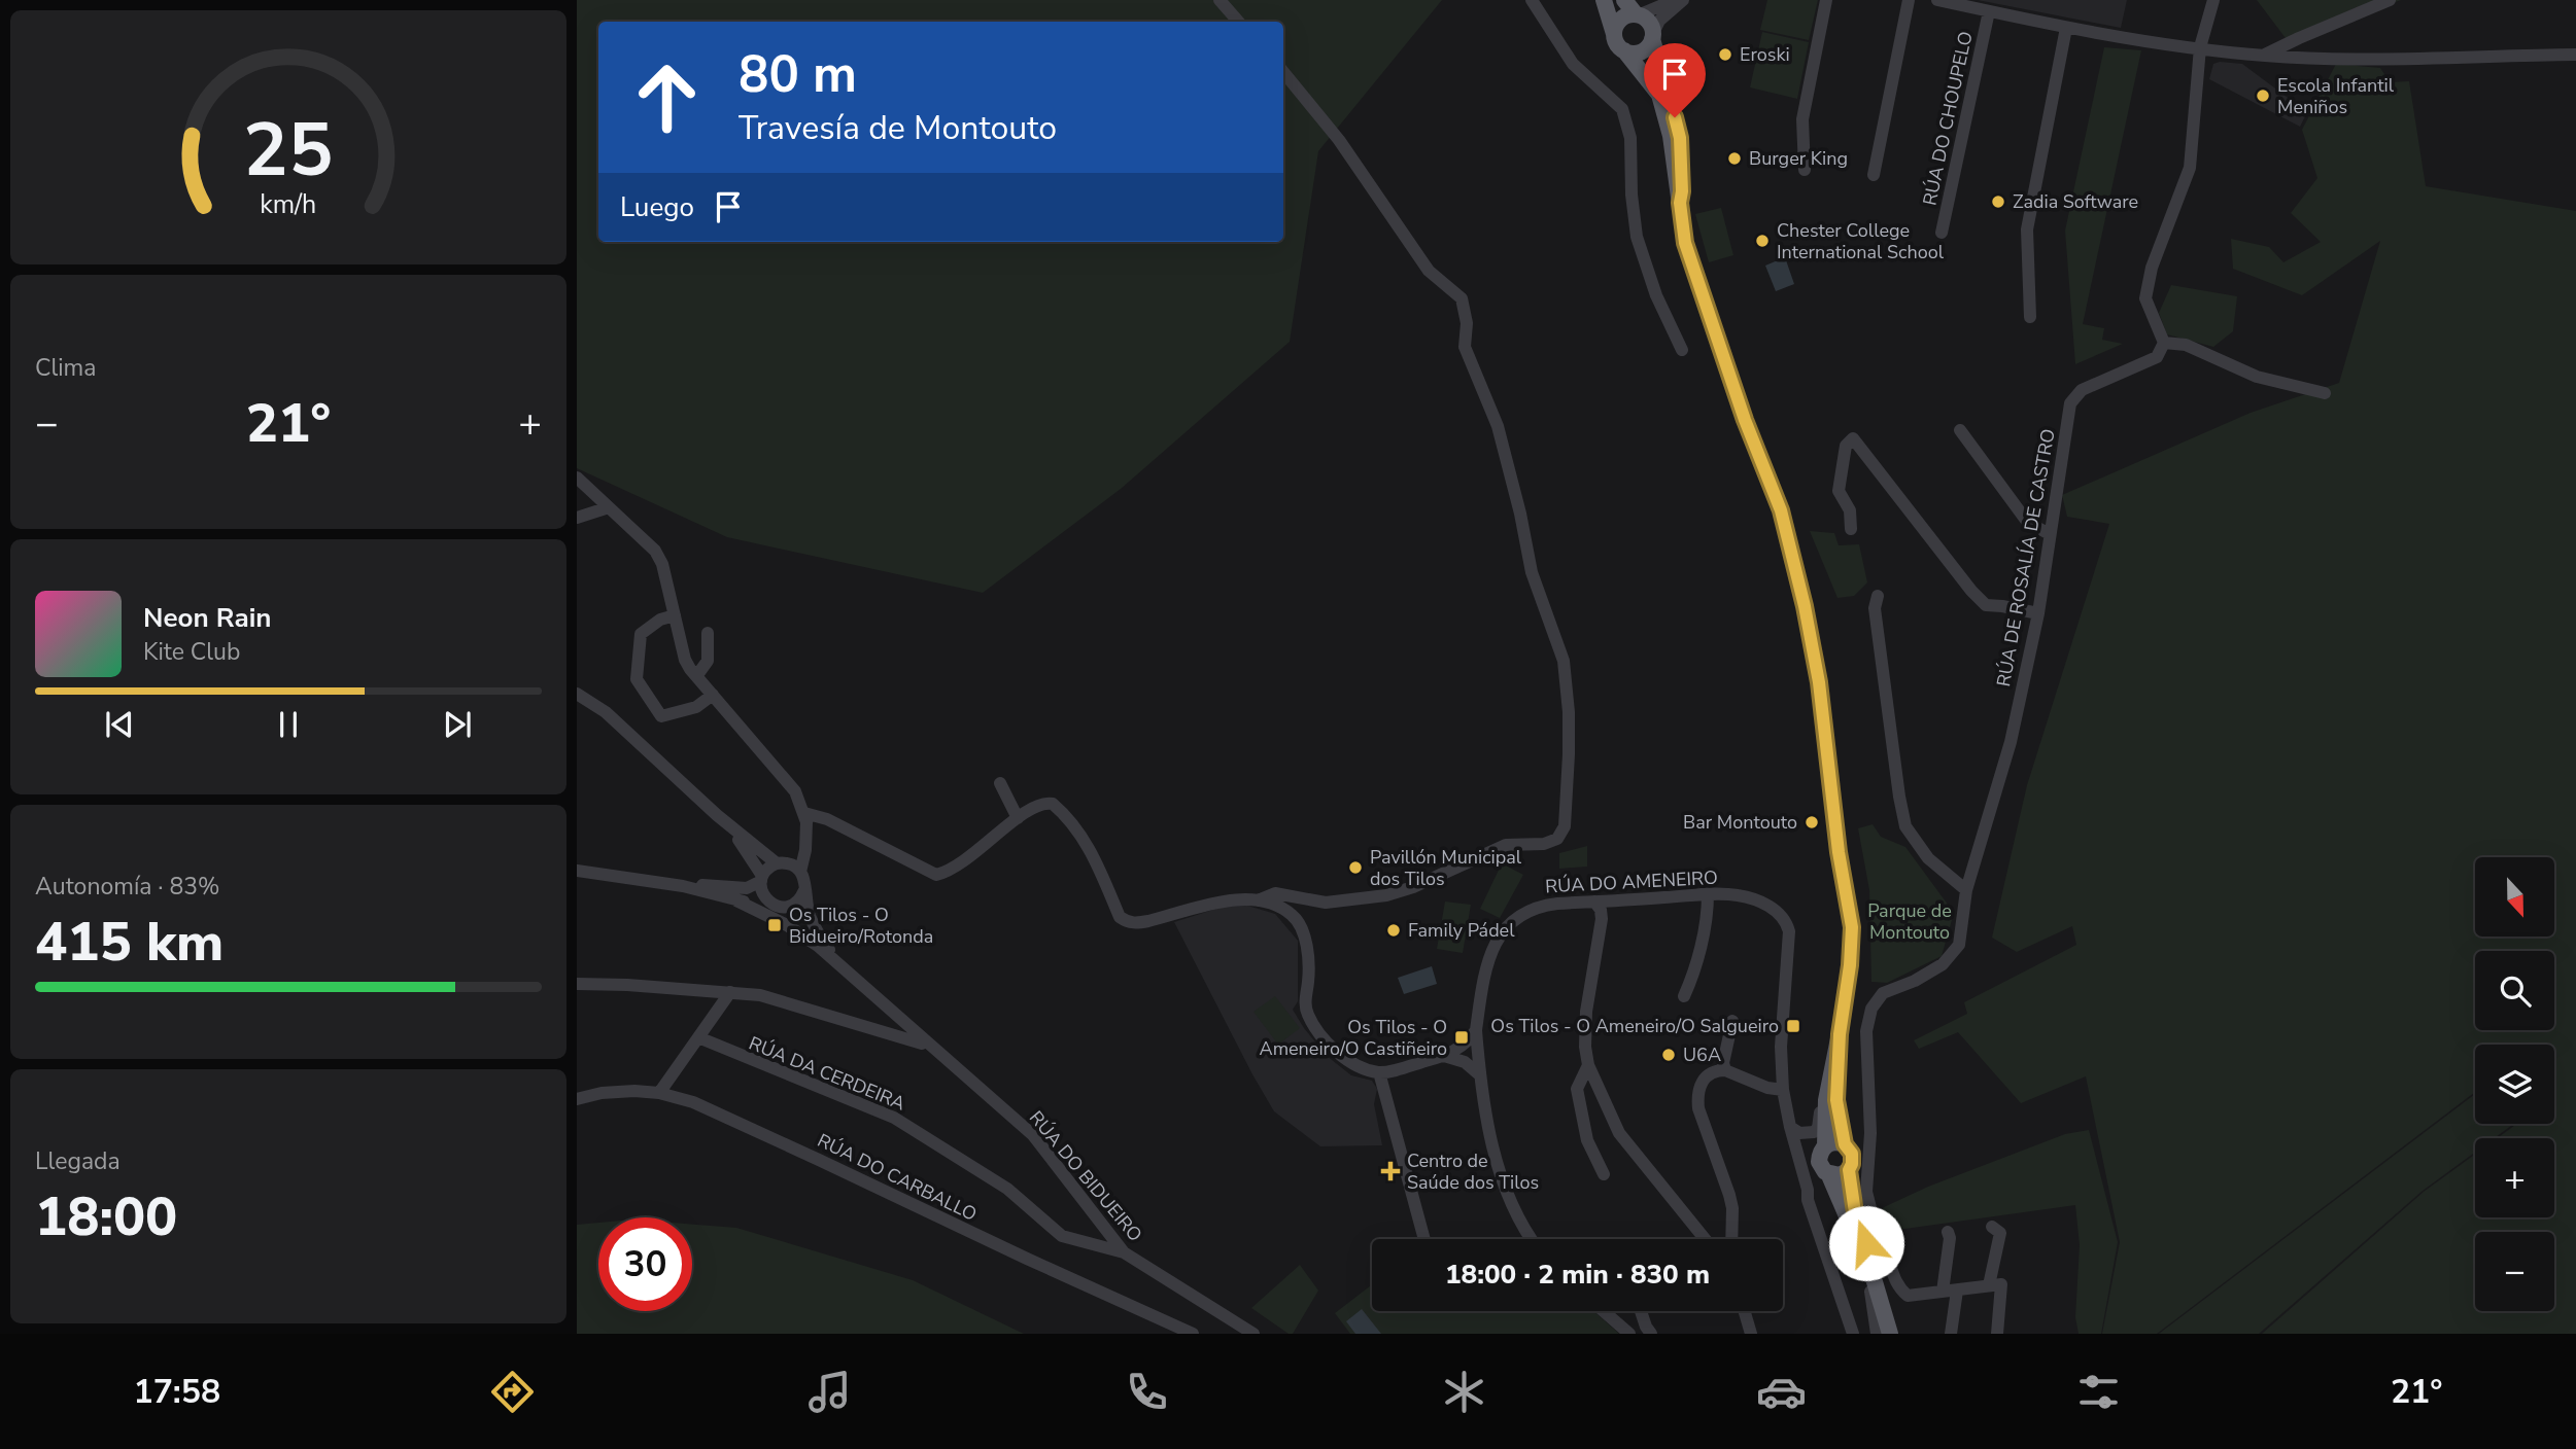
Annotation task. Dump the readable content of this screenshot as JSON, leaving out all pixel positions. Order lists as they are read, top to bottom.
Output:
{
  "streets": {
    "street": [
      "RÚA DO CHOUPELO",
      "RÚA DE ROSALÍA DE CASTRO",
      "RÚA DO AMENEIRO",
      "RÚA DA CERDEIRA",
      "RÚA DO BIDUEIRO",
      "RÚA DO CARBALLO"
    ]
  },
  "crossings": [
    ["RÚA DA CERDEIRA", "RÚA DO BIDUEIRO"]
  ],
  "parks": ["Parque de Montouto"],
  "places": {
    "other": [
      "Eroski",
      "Escola Infantil Meniños",
      "Burger King",
      "Zadia Software",
      "Chester College International School",
      "Bar Montouto",
      "Pavillón Municipal dos Tilos",
      "Family Pádel",
      "U6A"
    ],
    "transit": ["Os Tilos - O Bidueiro/Rotonda", "Os Tilos - O Ameneiro/O Salgueiro", "Os Tilos - O Ameneiro/O Castiñeiro"],
    "health": ["Centro de Saúde dos Tilos"]
  },
  "north": "bottom",
  "page": {
    "turn": ["80 m", "Travesía de Montouto"],
    "then": "Luego",
    "tile": [
      "Clima",
      ["Autonomía · 83%", "415 km"],
      ["Llegada", "18:00"]
    ],
    "heat": ["−", "21°", "+"],
    "song": ["Neon Rain", "Kite Club"],
    "map_buttons": ["+", "−"],
    "limit": "30",
    "trip": "18:00 · 2 min · 830 m",
    "tabs": ["17:58", "21°"],
    "gauge": ["25", "km/h"]
  }
}
